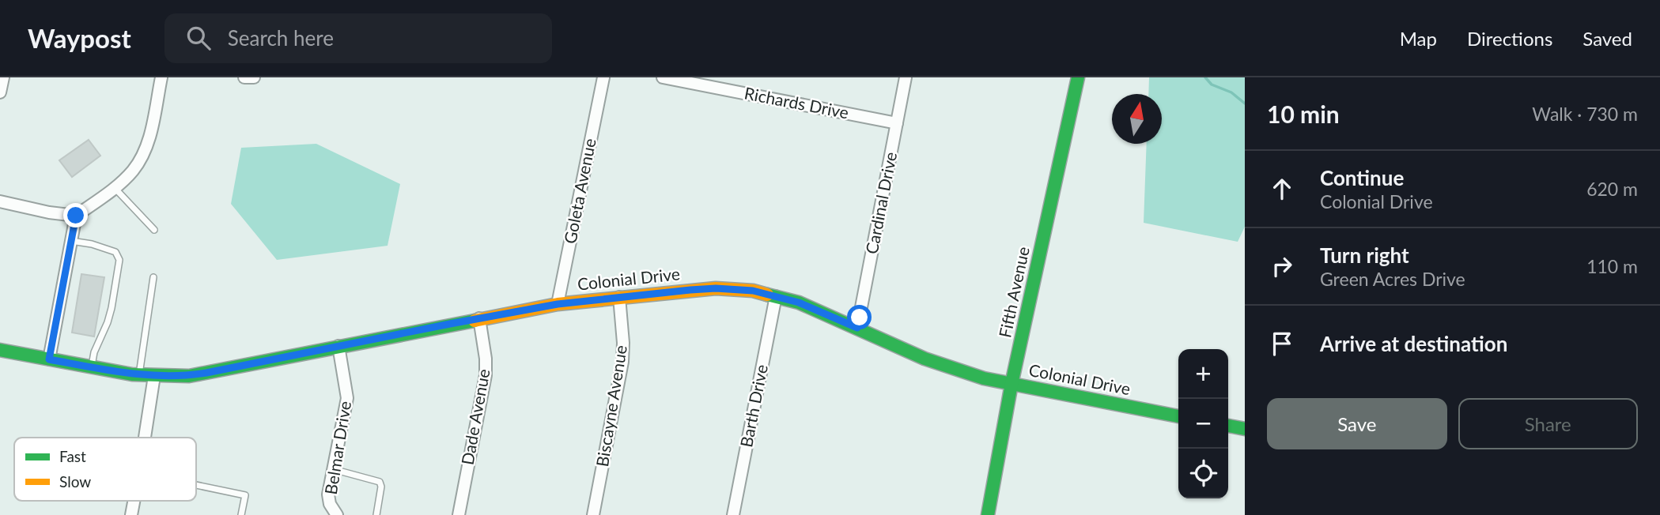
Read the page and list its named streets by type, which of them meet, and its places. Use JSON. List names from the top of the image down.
{
  "streets": {
    "street": [
      "Richards Drive",
      "Goleta Avenue",
      "Cardinal Drive",
      "Colonial Drive",
      "Fifth Avenue",
      "Biscayne Avenue",
      "Barth Drive",
      "Dade Avenue",
      "Belmar Drive"
    ]
  },
  "crossings": [
    ["Richards Drive", "Cardinal Drive"],
    ["Goleta Avenue", "Colonial Drive"],
    ["Cardinal Drive", "Colonial Drive"],
    ["Colonial Drive", "Fifth Avenue"],
    ["Colonial Drive", "Biscayne Avenue"],
    ["Colonial Drive", "Barth Drive"],
    ["Colonial Drive", "Dade Avenue"],
    ["Colonial Drive", "Belmar Drive"]
  ],
  "legend": ["Fast", "Slow"],
  "north": "top",
  "page": {
    "header": "Waypost",
    "search": "Search here",
    "nav": ["Map", "Directions", "Saved"],
    "heading": ["10 min", "Walk · 730 m"],
    "list": [
      ["Continue", "Colonial Drive", "620 m"],
      ["Turn right", "Green Acres Drive", "110 m"],
      "Arrive at destination"
    ],
    "map_buttons": ["+", "−"],
    "buttons": ["Save", "Share"]
  }
}
